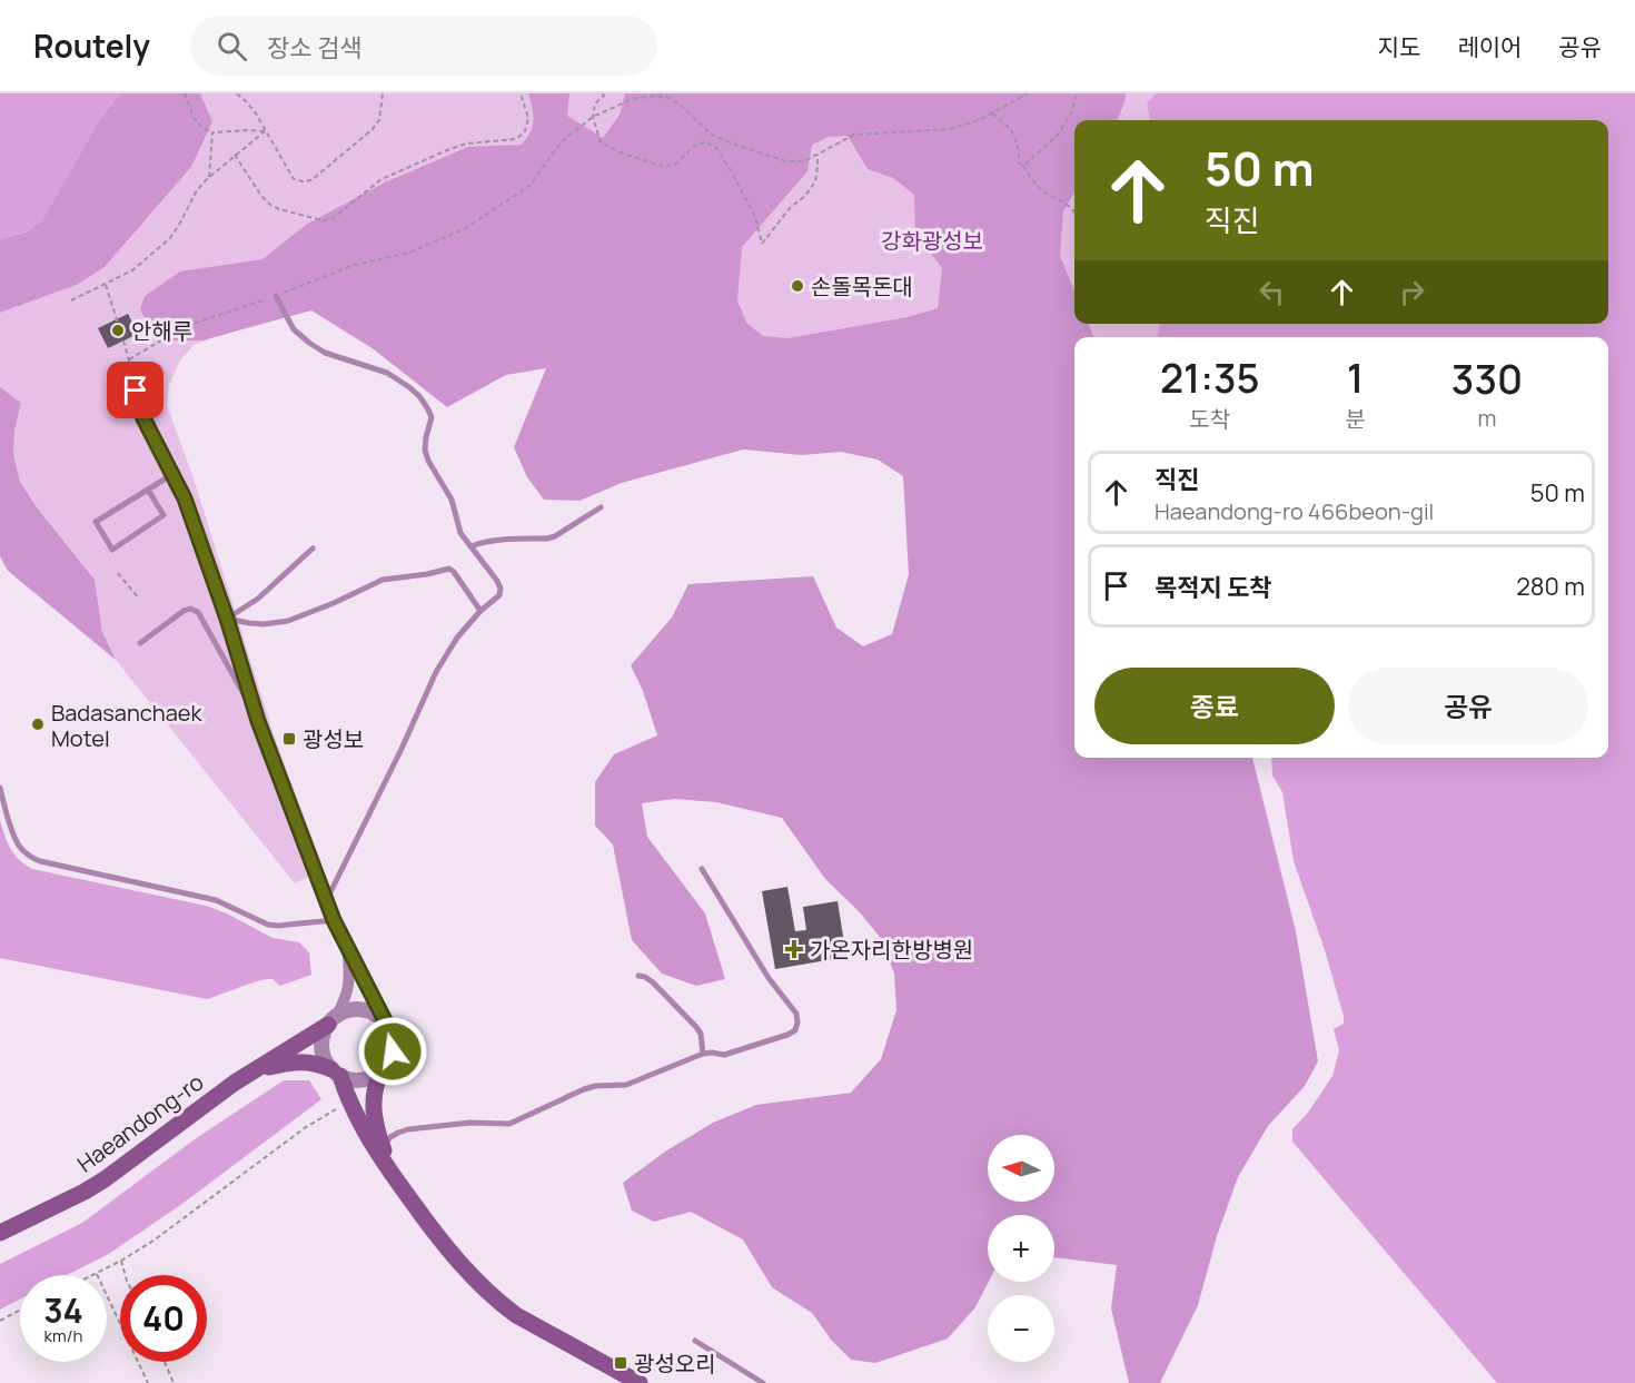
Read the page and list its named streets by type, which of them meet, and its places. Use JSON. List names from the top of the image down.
{
  "streets": {
    "main road": ["Haeandong-ro"]
  },
  "parks": ["강화광성보"],
  "places": {
    "other": ["손돌목돈대", "안해루", "Badasanchaek Motel"],
    "transit": ["광성보", "광성오리"],
    "health": ["가온자리한방병원"]
  },
  "north": "left",
  "page": {
    "header": "Routely",
    "search": "장소 검색",
    "nav": ["지도", "레이어", "공유"],
    "turn": ["50 m", "직진"],
    "eta": [
      "21:35",
      "도착",
      "1",
      "분",
      "330",
      "m"
    ],
    "list": [
      {
        "name": "직진",
        "note": "Haeandong-ro 466beon-gil",
        "value": "50 m"
      },
      {
        "name": "목적지 도착",
        "value": "280 m"
      }
    ],
    "buttons": ["종료", "공유"],
    "map_buttons": ["+", "−"],
    "speed": "34 km/h",
    "limit": "40"
  }
}
